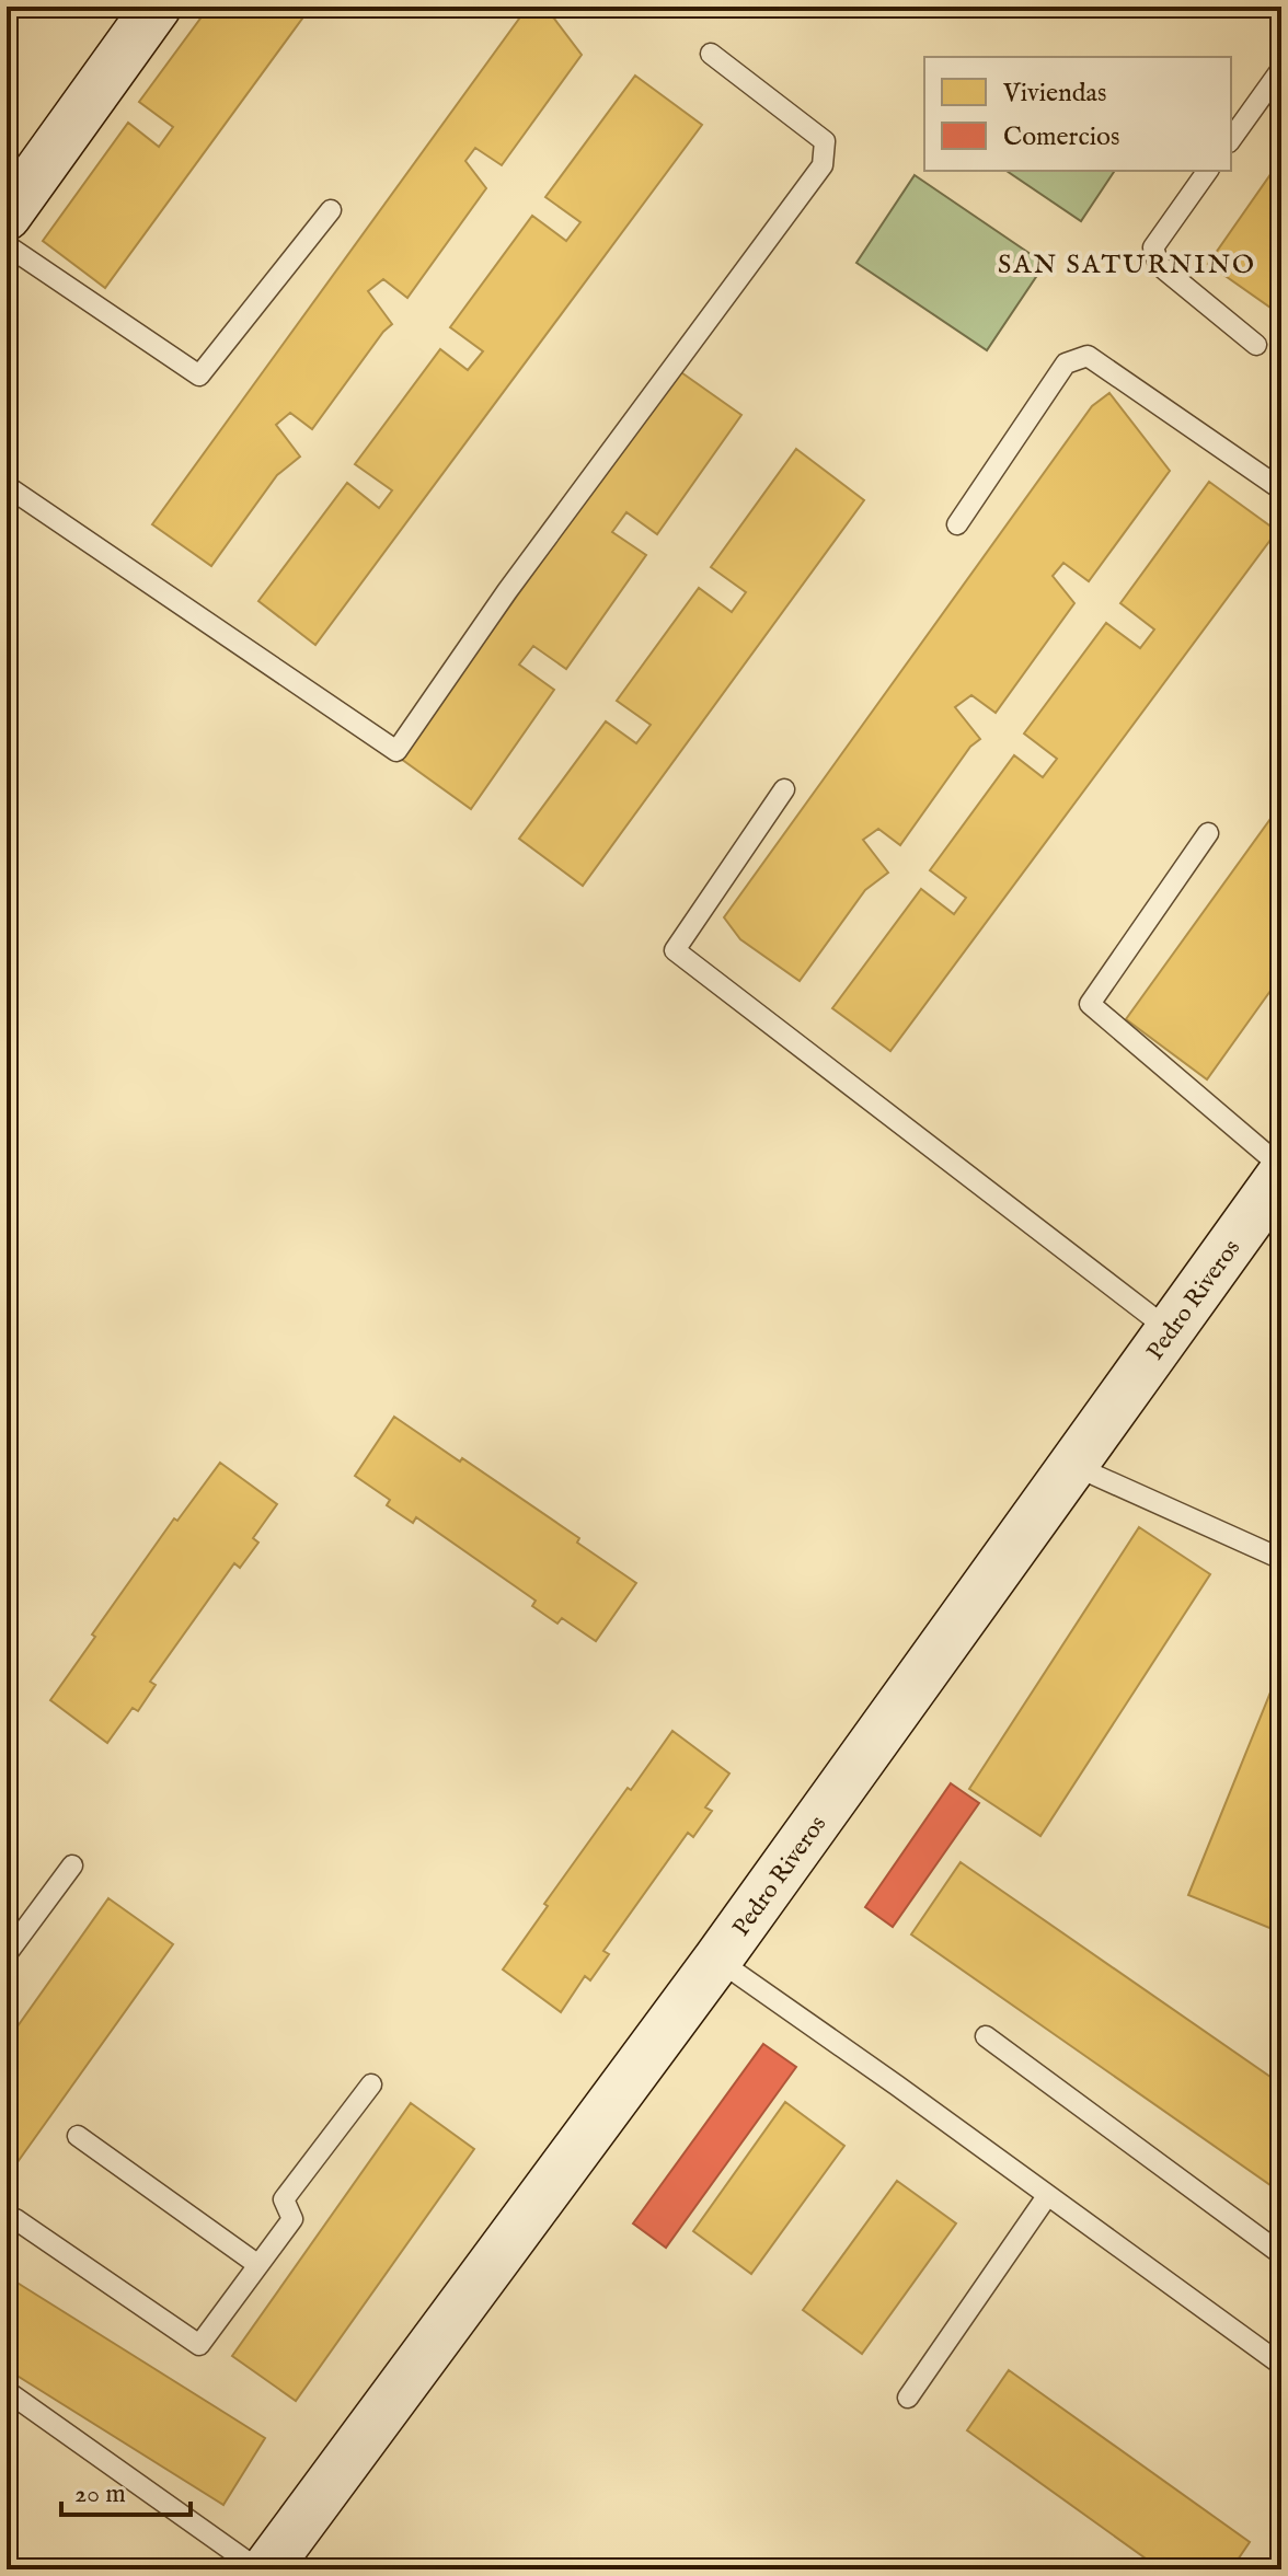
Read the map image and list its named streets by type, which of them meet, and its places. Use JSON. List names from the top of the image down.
{
  "streets": {
    "street": ["Pedro Riveros"]
  },
  "districts": ["SAN SATURNINO"],
  "legend": ["Viviendas", "Comercios"],
  "scale_bar": "20 m"
}
